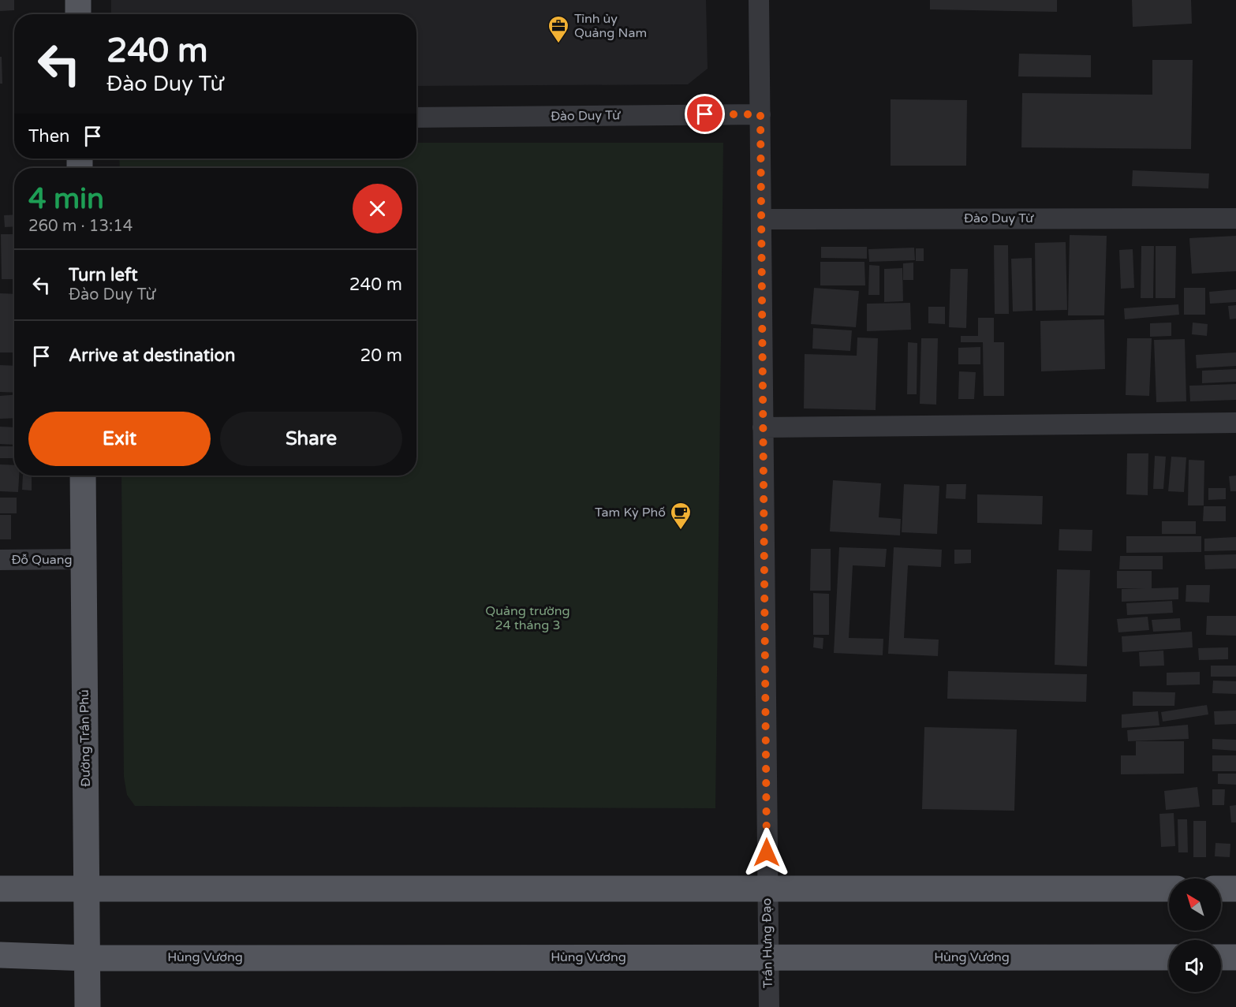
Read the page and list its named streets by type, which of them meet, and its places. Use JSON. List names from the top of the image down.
{
  "streets": {
    "main road": ["Đường Trần Phú", "Hùng Vương"],
    "street": ["Đào Duy Từ", "Đỗ Quang", "Trần Hưng Đạo"]
  },
  "crossings": [
    ["Đào Duy Từ", "Trần Hưng Đạo"],
    ["Đỗ Quang", "Đường Trần Phú"],
    ["Đường Trần Phú", "Hùng Vương"],
    ["Trần Hưng Đạo", "Hùng Vương"]
  ],
  "parks": ["Quảng trường 24 tháng 3"],
  "places": {
    "office": ["Tỉnh ủy Quảng Nam"],
    "cafe": ["Tam Kỳ Phố"]
  },
  "north": "top left",
  "page": {
    "turn": ["240 m", "Đào Duy Từ"],
    "then": "Then",
    "heading": ["4 min", "260 m · 13:14"],
    "list": [
      {
        "name": "Turn left",
        "note": "Đào Duy Từ",
        "value": "240 m"
      },
      {
        "name": "Arrive at destination",
        "value": "20 m"
      }
    ],
    "buttons": ["Exit", "Share"]
  }
}
